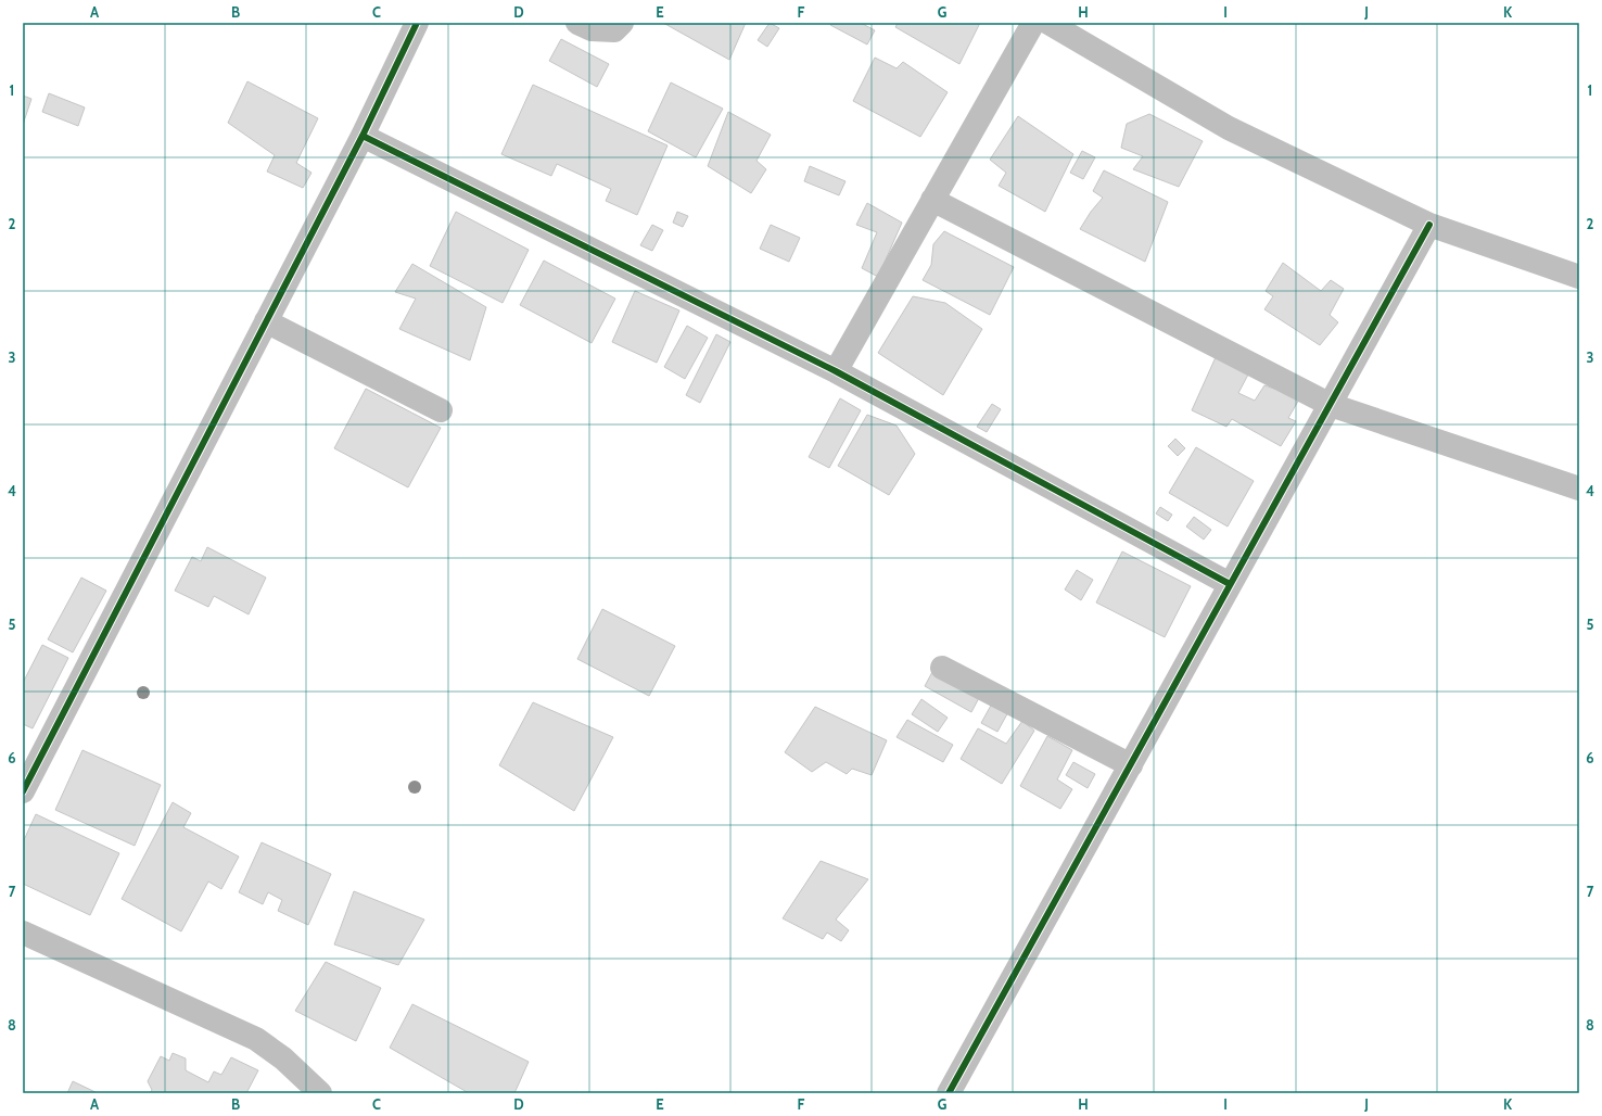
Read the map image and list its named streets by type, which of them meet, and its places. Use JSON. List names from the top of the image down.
{
  "grid": {
    "columns": [
      "A",
      "B",
      "C",
      "D",
      "E",
      "F",
      "G",
      "H",
      "I",
      "J",
      "K"
    ],
    "rows": [
      "1",
      "2",
      "3",
      "4",
      "5",
      "6",
      "7",
      "8"
    ]
  }
}
